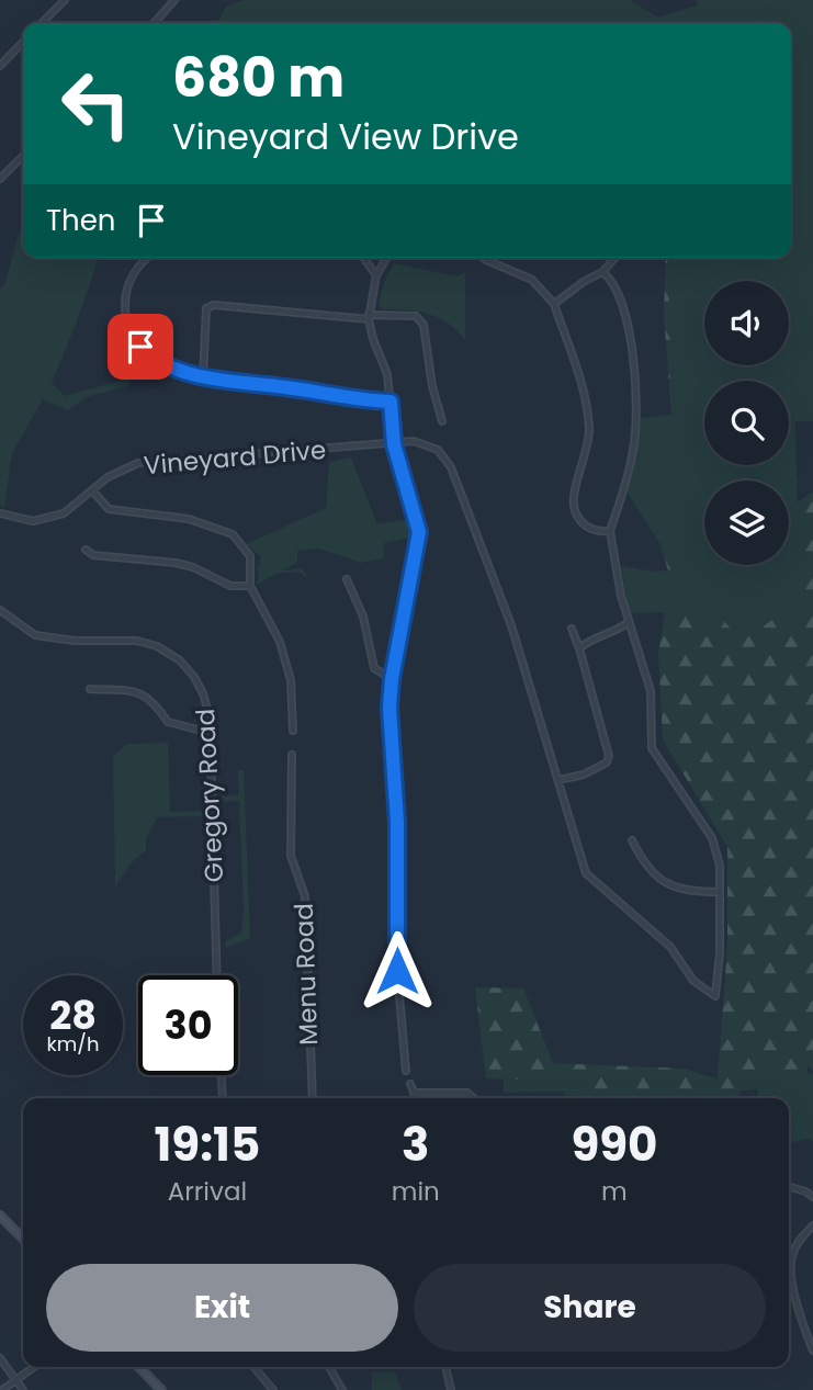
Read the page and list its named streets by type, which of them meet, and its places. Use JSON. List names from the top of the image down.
{
  "streets": {
    "street": ["Vineyard Drive", "Gregory Road", "Menu Road"]
  },
  "page": {
    "turn": ["680 m", "Vineyard View Drive"],
    "then": "Then",
    "speed": "28 km/h",
    "limit": "30",
    "eta": [
      "19:15",
      "Arrival",
      "3",
      "min",
      "990",
      "m"
    ],
    "buttons": ["Exit", "Share"]
  }
}
